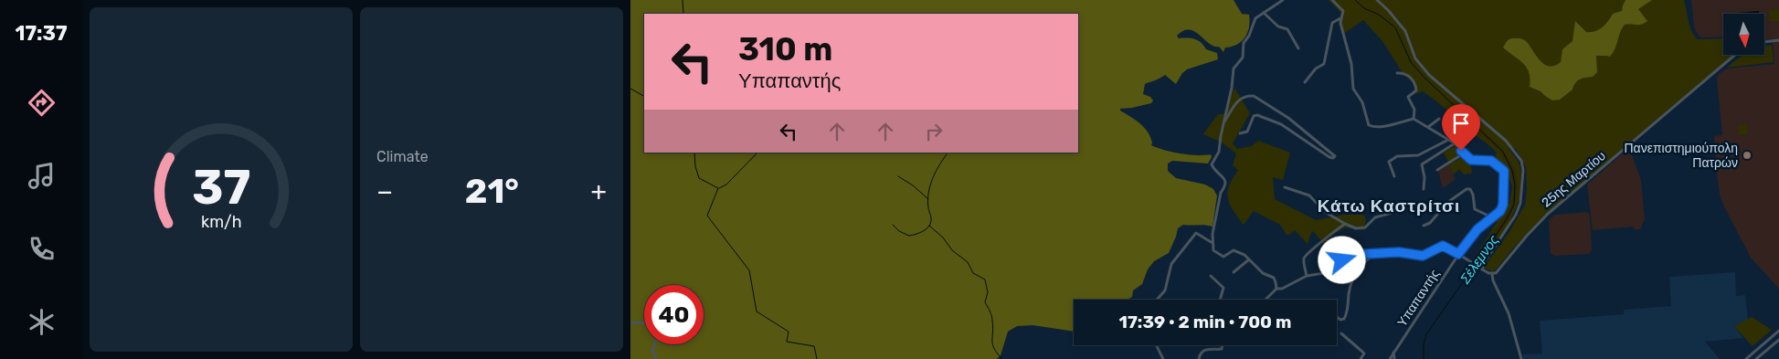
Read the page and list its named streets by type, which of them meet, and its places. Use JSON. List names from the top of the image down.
{
  "streets": {
    "street": ["25ης Μαρτίου", "Υπαπαντής"]
  },
  "districts": ["Κάτω Καστρίτσι"],
  "water": ["Σέλεμνος"],
  "places": ["Πανεπιστημιούπολη Πατρών"],
  "north": "bottom",
  "page": {
    "tabs": "17:37",
    "tile": "Climate",
    "turn": ["310 m", "Υπαπαντής"],
    "heat": ["−", "21°", "+"],
    "limit": "40",
    "trip": "17:39 · 2 min · 700 m",
    "gauge": ["37", "km/h"]
  }
}
